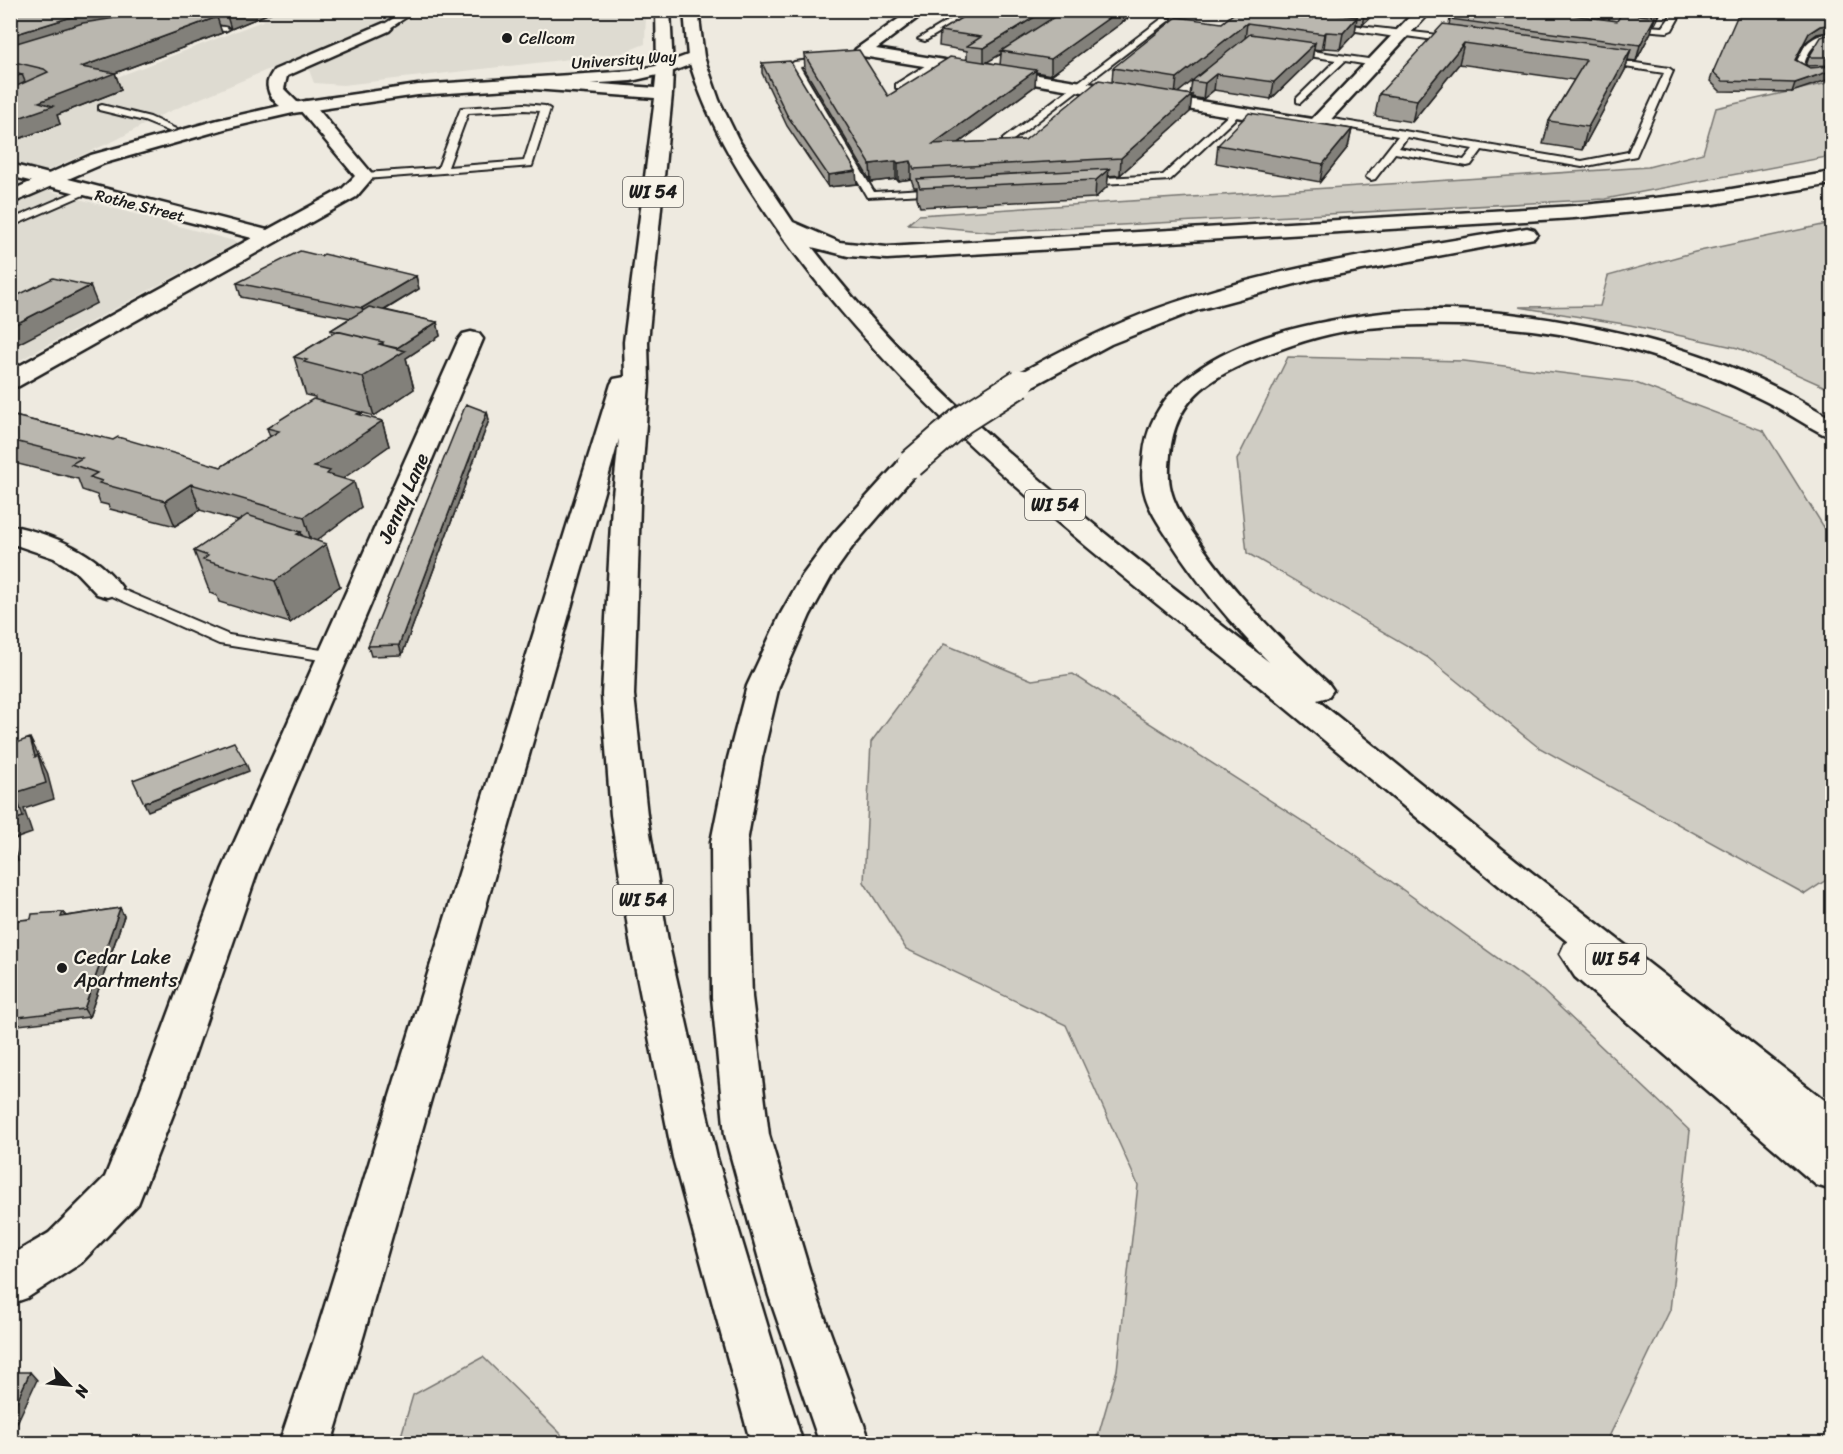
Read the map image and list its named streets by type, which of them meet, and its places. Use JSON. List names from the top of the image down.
{
  "streets": {
    "main road": [
      "University Way",
      "WI 54",
      "Rothe Street",
      "Jenny Lane"
    ]
  },
  "crossings": [
    ["University Way", "WI 54"]
  ],
  "places": ["Cellcom", "Cedar Lake Apartments"],
  "north": "bottom right"
}
